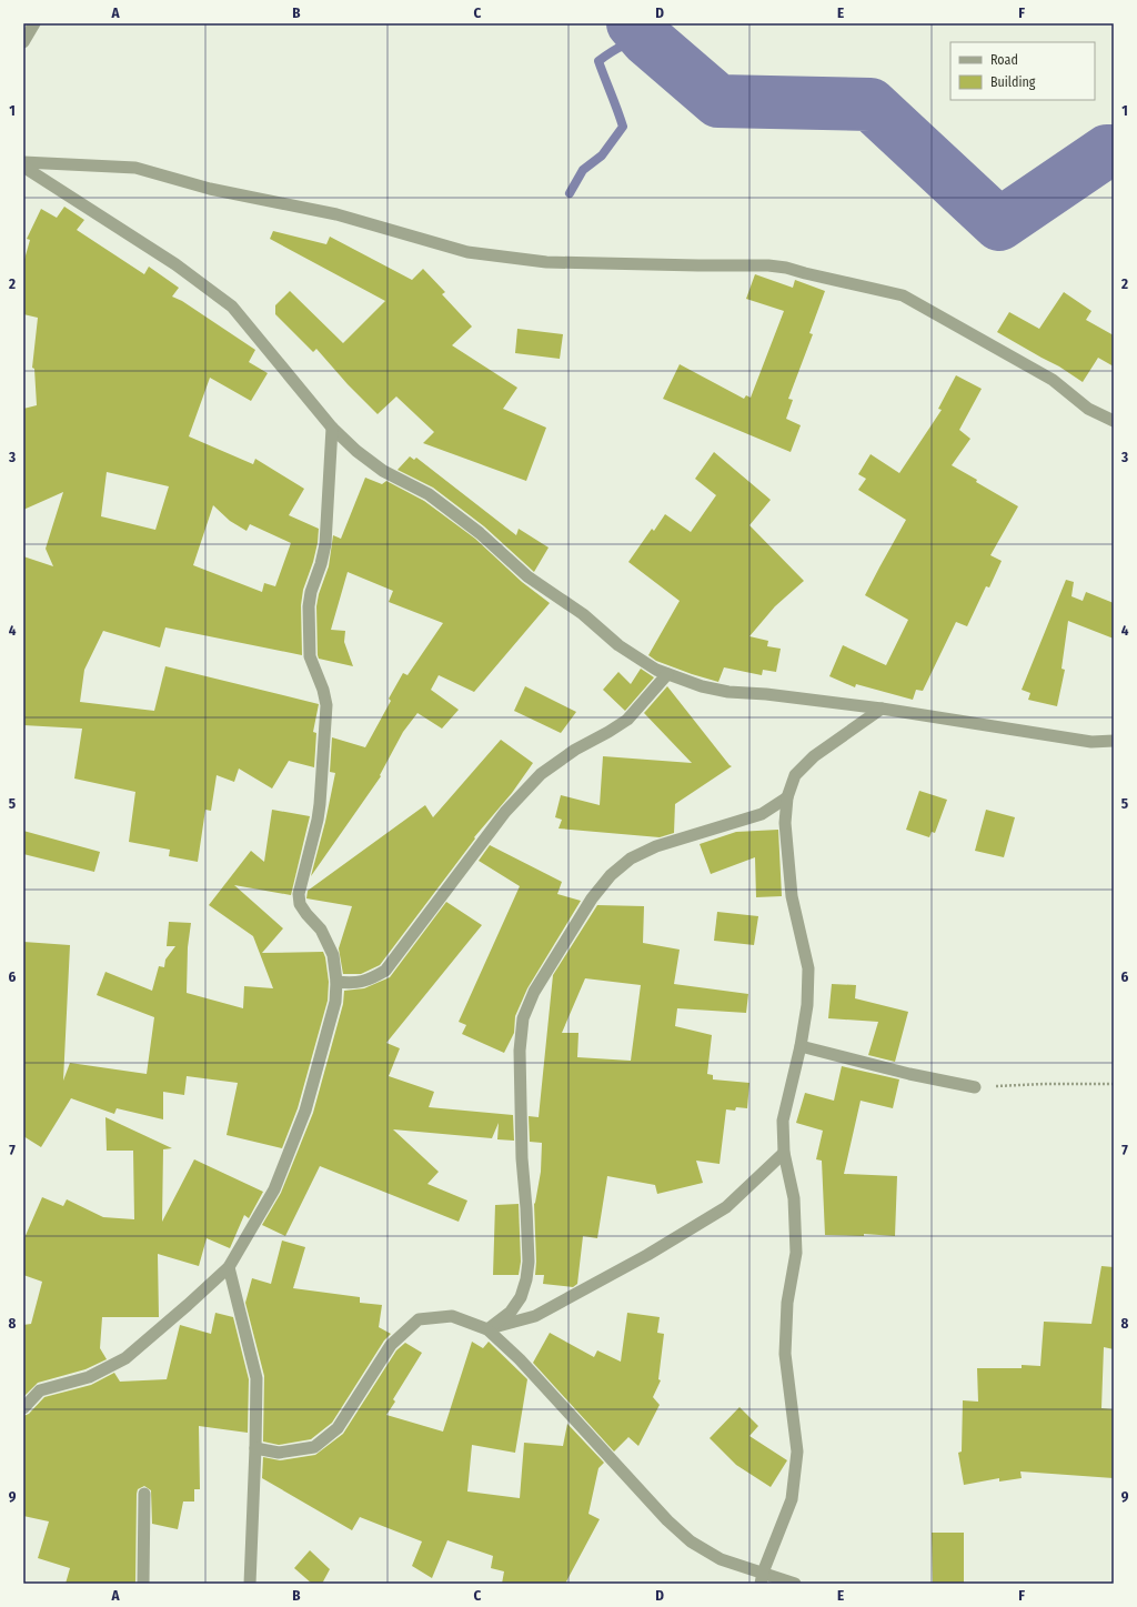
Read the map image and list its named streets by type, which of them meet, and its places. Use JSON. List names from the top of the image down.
{
  "legend": ["Road", "Building"],
  "grid": {
    "columns": [
      "A",
      "B",
      "C",
      "D",
      "E",
      "F"
    ],
    "rows": [
      "1",
      "2",
      "3",
      "4",
      "5",
      "6",
      "7",
      "8",
      "9"
    ]
  }
}
